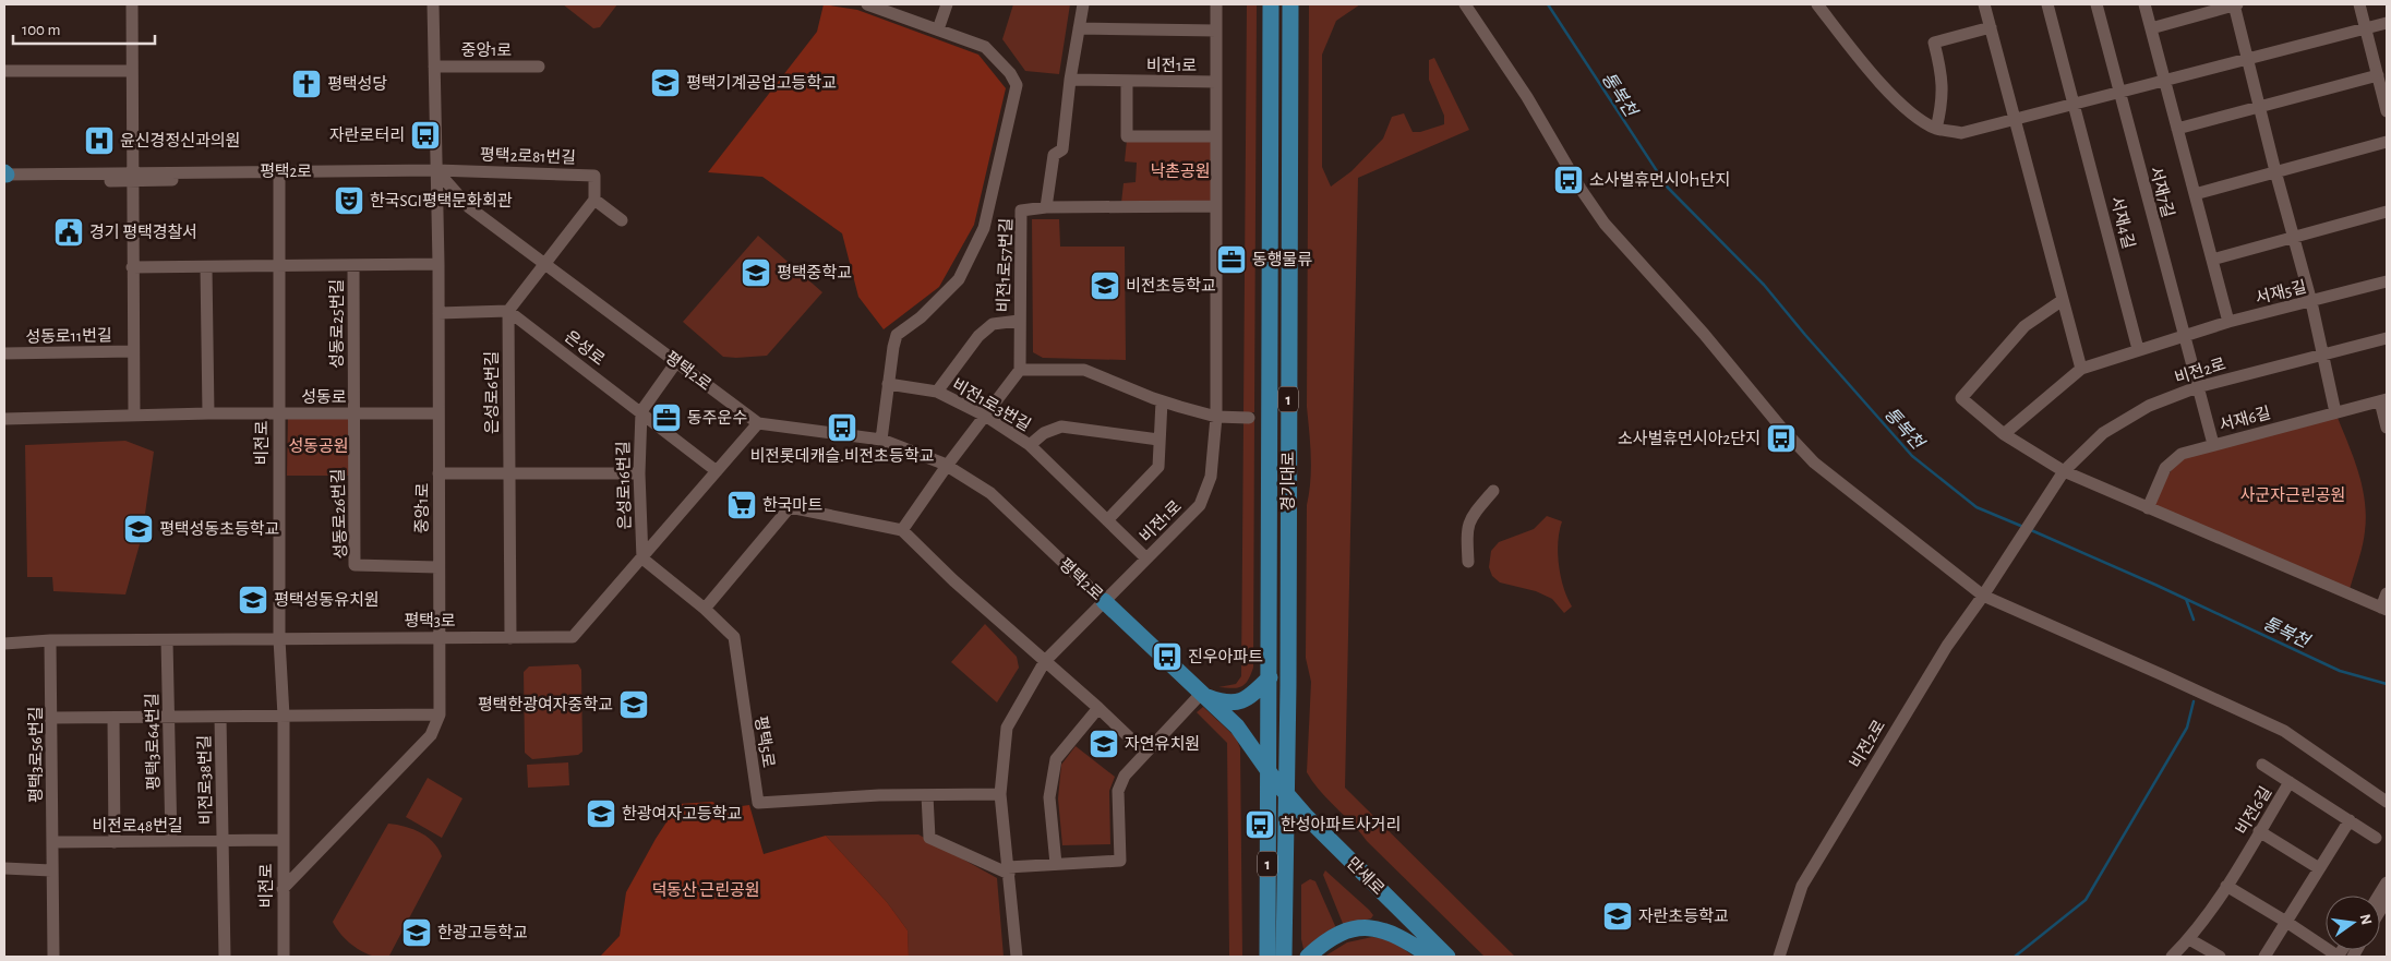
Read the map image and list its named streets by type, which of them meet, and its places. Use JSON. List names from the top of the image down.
{
  "streets": {
    "main road": [
      "평택2로",
      "1",
      "경기대로",
      "만세로"
    ],
    "street": [
      "중앙1로",
      "비전1로",
      "평택2로81번길",
      "서재7길",
      "서재4길",
      "비전1로57번길",
      "서재5길",
      "성동로25번길",
      "성동로11번길",
      "은성로",
      "비전2로",
      "은성로6번길",
      "성동로",
      "비전1로3번길",
      "서재6길",
      "비전로",
      "은성로16번길",
      "성동로26번길",
      "평택3로",
      "평택3로64번길",
      "평택5로",
      "평택3로56번길",
      "비전로38번길",
      "비전6길",
      "비전로48번길"
    ]
  },
  "crossings": [
    ["중앙1로", "평택2로81번길"],
    ["중앙1로", "평택2로"],
    ["중앙1로", "성동로25번길"],
    ["중앙1로", "성동로"],
    ["중앙1로", "비전로"],
    ["중앙1로", "성동로26번길"],
    ["중앙1로", "평택3로"],
    ["비전1로", "평택2로"],
    ["비전1로", "비전1로3번길"],
    ["평택2로81번길", "평택2로"],
    ["평택2로", "성동로11번길"],
    ["평택2로", "비전로"],
    ["평택2로", "경기대로"],
    ["평택2로", "평택3로"],
    ["평택2로", "만세로"],
    ["서재7길", "서재5길"],
    ["서재7길", "비전2로"],
    ["서재7길", "서재6길"],
    ["서재4길", "서재5길"],
    ["비전1로57번길", "비전1로3번길"],
    ["성동로25번길", "성동로"],
    ["성동로25번길", "비전로"],
    ["성동로25번길", "성동로26번길"],
    ["성동로11번길", "성동로"],
    ["은성로", "은성로6번길"],
    ["은성로", "은성로16번길"],
    ["은성로", "평택3로"],
    ["은성로6번길", "평택3로"],
    ["성동로", "비전로"],
    ["성동로", "성동로26번길"],
    ["비전로", "평택3로"],
    ["비전로", "비전로38번길"],
    ["비전로", "비전로48번길"],
    ["경기대로", "만세로"],
    ["은성로16번길", "평택3로"],
    ["은성로16번길", "평택5로"],
    ["평택3로", "평택3로64번길"],
    ["평택3로", "평택5로"],
    ["평택3로", "평택3로56번길"],
    ["평택3로64번길", "비전로38번길"],
    ["평택3로64번길", "비전로48번길"],
    ["평택3로56번길", "비전로38번길"],
    ["평택3로56번길", "비전로48번길"],
    ["비전로38번길", "비전로48번길"]
  ],
  "water": ["통복천"],
  "parks": [
    "낙촌공원",
    "성동공원",
    "사군자근린공원",
    "덕동산 근린공원"
  ],
  "places": {
    "school or university": [
      "평택기계공업고등학교",
      "평택중학교",
      "비전초등학교",
      "평택성동초등학교",
      "평택성동유치원",
      "평택한광여자중학교",
      "자연유치원",
      "한광여자고등학교",
      "자란초등학교",
      "한광고등학교"
    ],
    "church": ["평택성당"],
    "bus stop": [
      "자란로터리",
      "소사벌휴먼시아1단지",
      "비전롯데캐슬.비전초등학교",
      "소사벌휴먼시아2단지",
      "진우아파트",
      "한성아파트사거리"
    ],
    "hospital": ["윤신경정신과의원"],
    "theatre": ["한국SGI평택문화회관"],
    "public building": ["경기 평택경찰서"],
    "office": ["동행물류", "동주운수"],
    "supermarket": ["한국마트"]
  },
  "scale_bar": "100 m",
  "north": "right"
}
